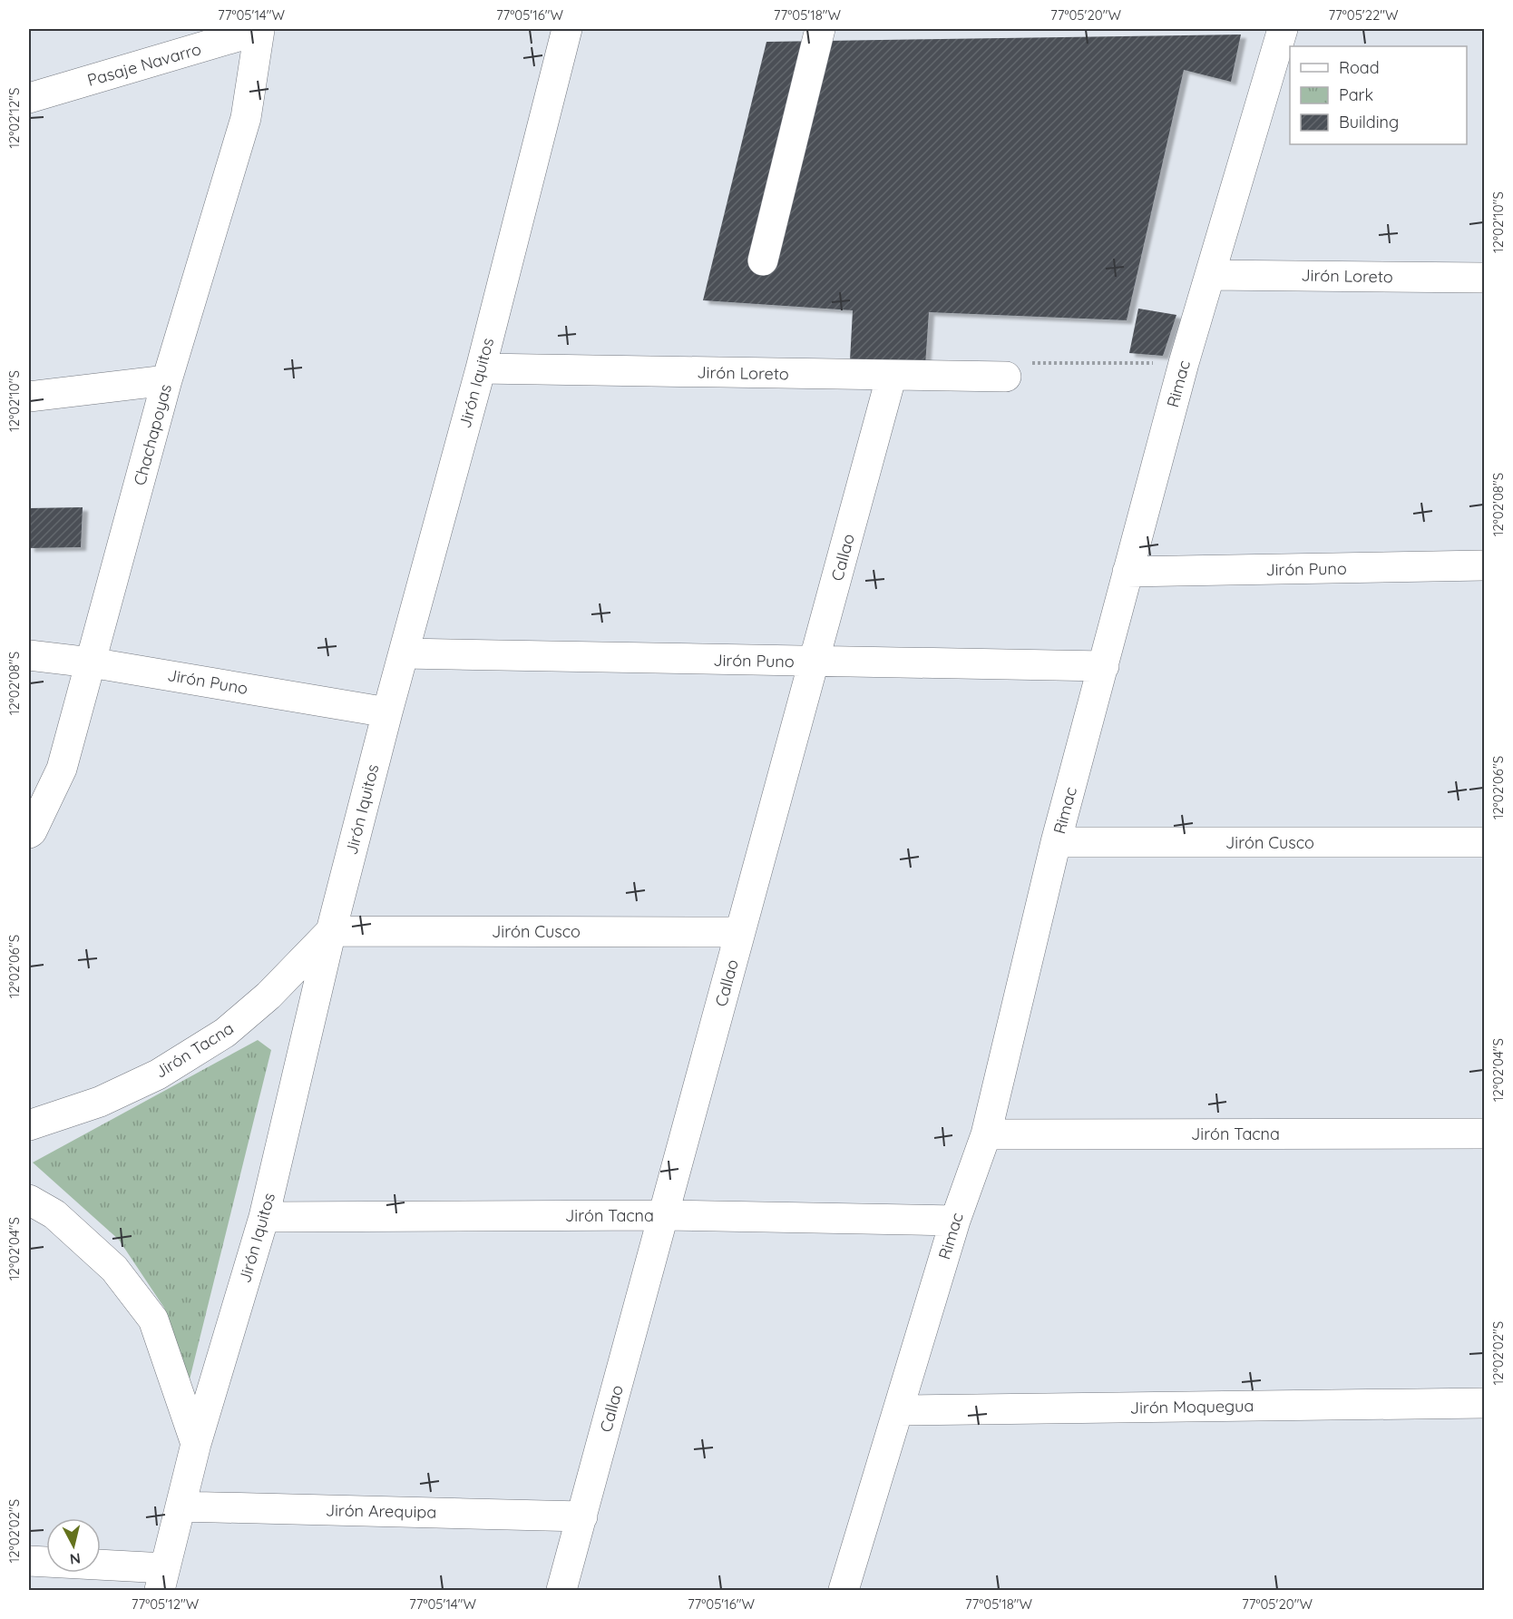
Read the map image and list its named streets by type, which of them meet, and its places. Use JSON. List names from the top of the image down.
{
  "streets": {
    "street": [
      "Pasaje Navarro",
      "Jirón Loreto",
      "Jirón Iquitos",
      "Rimac",
      "Chachapoyas",
      "Callao",
      "Jirón Puno",
      "Jirón Cusco",
      "Jirón Tacna",
      "Jirón Moquegua",
      "Jirón Arequipa"
    ]
  },
  "crossings": [
    ["Pasaje Navarro", "Chachapoyas"],
    ["Jirón Loreto", "Jirón Iquitos"],
    ["Jirón Loreto", "Rimac"],
    ["Jirón Loreto", "Callao"],
    ["Jirón Iquitos", "Jirón Puno"],
    ["Jirón Iquitos", "Jirón Cusco"],
    ["Jirón Iquitos", "Jirón Tacna"],
    ["Jirón Iquitos", "Jirón Arequipa"],
    ["Rimac", "Jirón Puno"],
    ["Rimac", "Jirón Cusco"],
    ["Rimac", "Jirón Tacna"],
    ["Rimac", "Jirón Moquegua"],
    ["Chachapoyas", "Jirón Puno"],
    ["Callao", "Jirón Puno"],
    ["Callao", "Jirón Cusco"],
    ["Callao", "Jirón Tacna"],
    ["Callao", "Jirón Arequipa"],
    ["Jirón Cusco", "Jirón Tacna"]
  ],
  "legend": ["Road", "Park", "Building"],
  "north": "bottom",
  "coordinates": [
    "77°05'14\"W",
    "77°05'16\"W",
    "77°05'18\"W",
    "77°05'20\"W",
    "77°05'22\"W",
    "12°02'12\"S",
    "12°02'10\"S",
    "12°02'08\"S",
    "12°02'06\"S",
    "12°02'04\"S",
    "12°02'02\"S",
    "77°05'12\"W"
  ]
}
